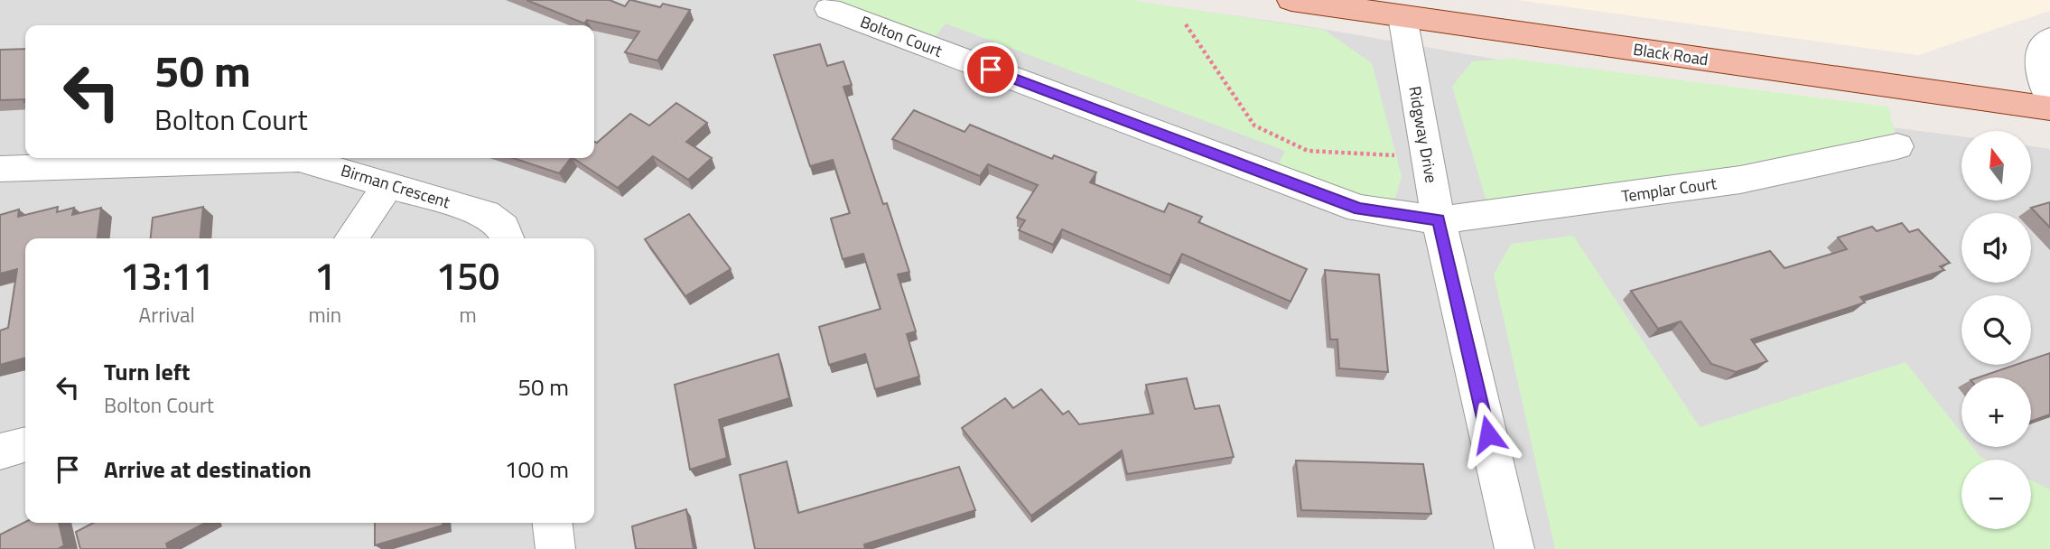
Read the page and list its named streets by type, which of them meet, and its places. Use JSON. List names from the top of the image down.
{
  "streets": {
    "main road": ["Black Road"],
    "street": [
      "Bolton Court",
      "Ridgway Drive",
      "Birman Crescent",
      "Templar Court"
    ]
  },
  "crossings": [
    ["Bolton Court", "Ridgway Drive"],
    ["Bolton Court", "Templar Court"],
    ["Black Road", "Ridgway Drive"],
    ["Ridgway Drive", "Templar Court"]
  ],
  "north": "top",
  "page": {
    "turn": ["50 m", "Bolton Court"],
    "map_buttons": ["+", "−"],
    "eta": [
      "13:11",
      "Arrival",
      "1",
      "min",
      "150",
      "m"
    ],
    "list": [
      {
        "name": "Turn left",
        "note": "Bolton Court",
        "value": "50 m"
      },
      {
        "name": "Arrive at destination",
        "value": "100 m"
      }
    ]
  }
}
